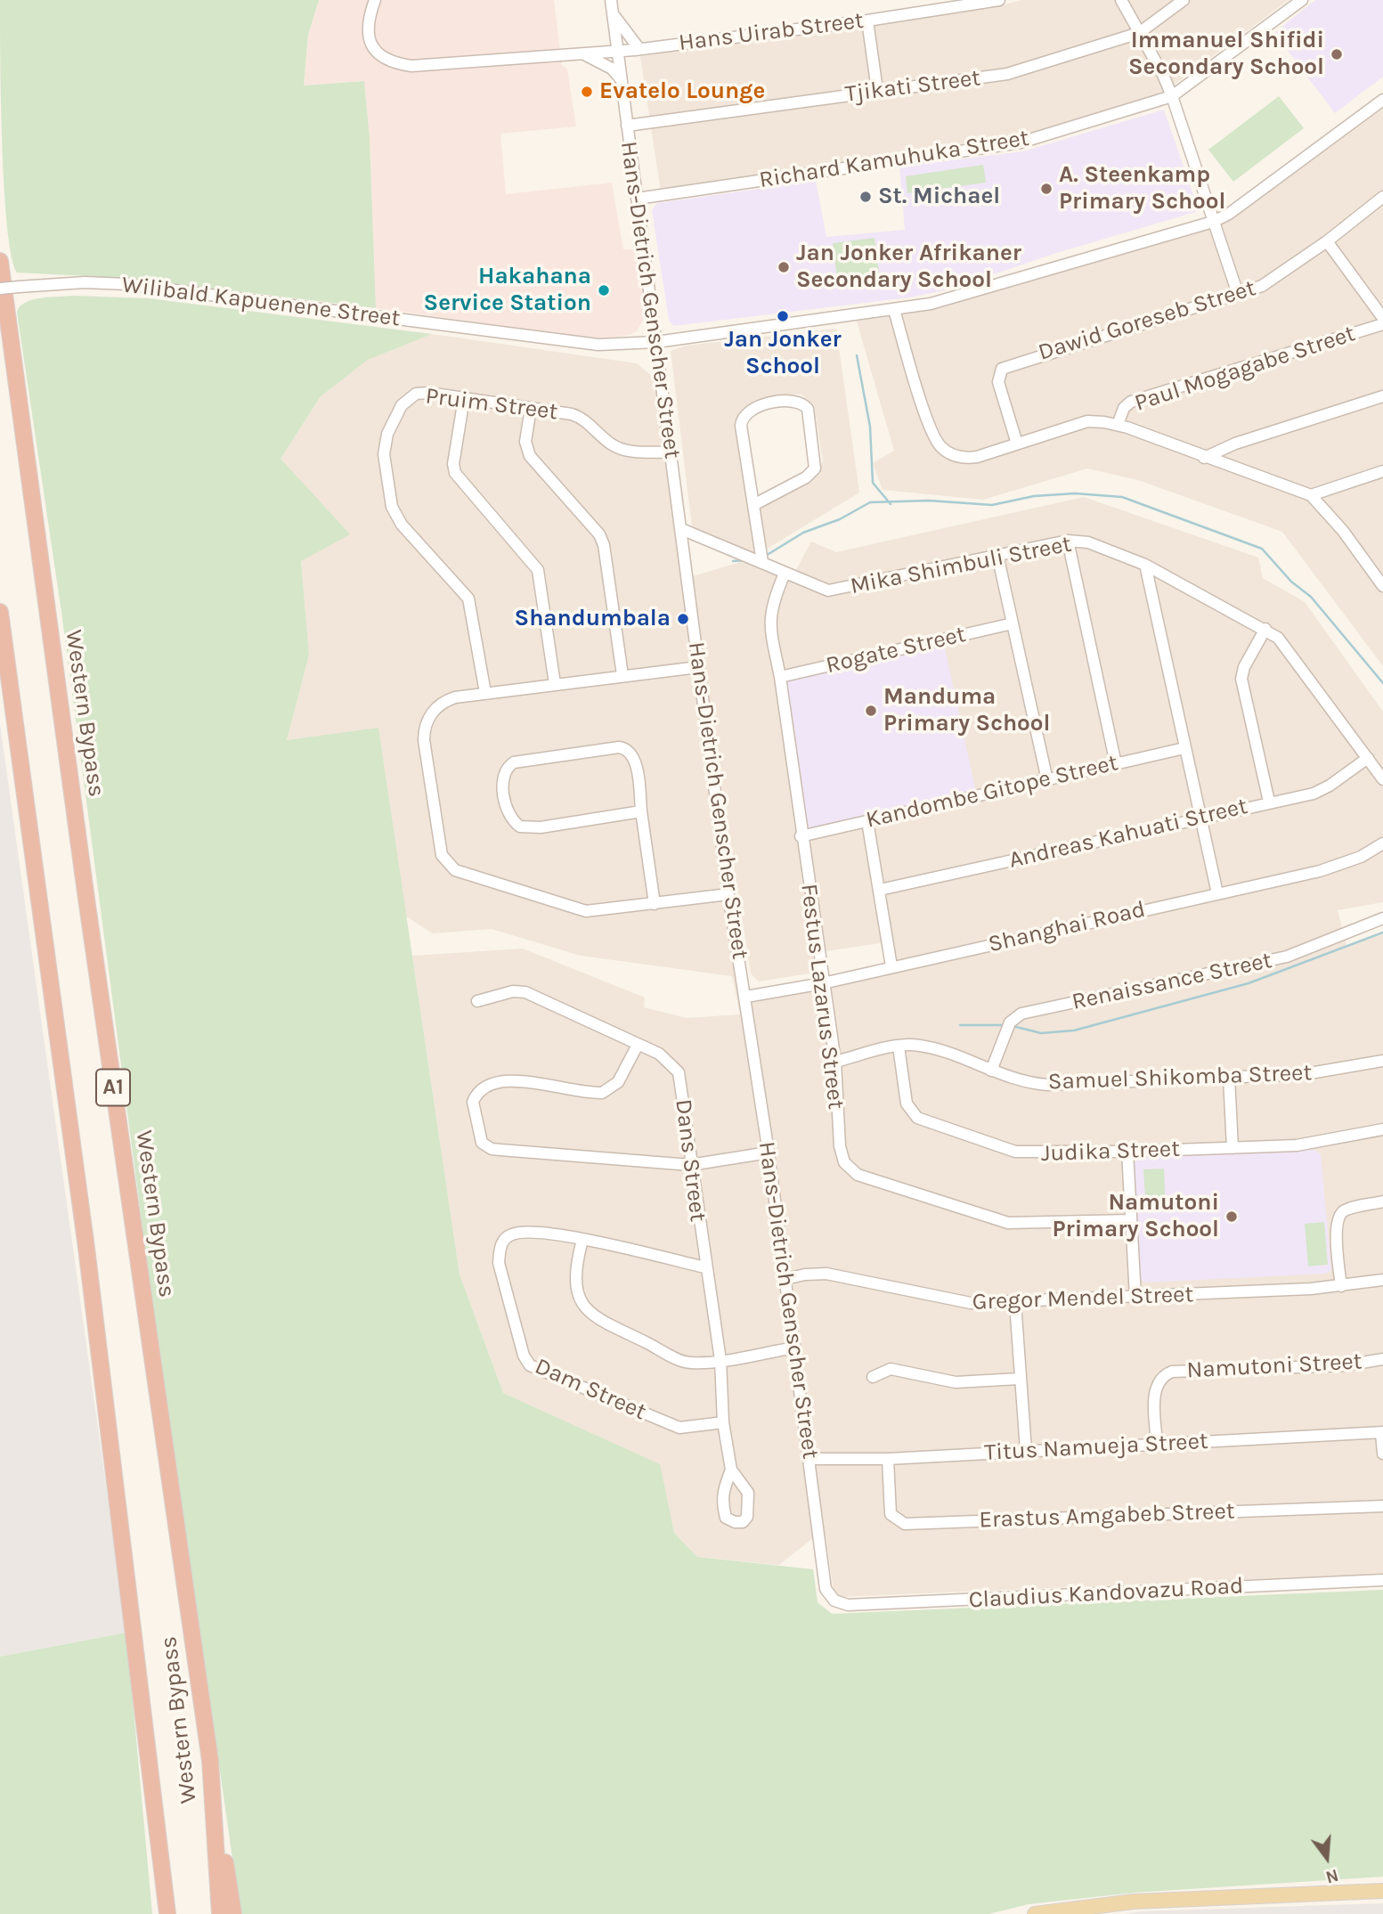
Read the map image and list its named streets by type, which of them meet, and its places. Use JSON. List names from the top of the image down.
{
  "streets": {
    "highway": ["Western Bypass", "A1"],
    "street": [
      "Hans Uirab Street",
      "Tjikati Street",
      "Richard Kamuhuka Street",
      "Hans-Dietrich Genscher Street",
      "Wilibald Kapuenene Street",
      "Dawid Goreseb Street",
      "Paul Mogagabe Street",
      "Pruim Street",
      "Mika Shimbuli Street",
      "Rogate Street",
      "Kandombe Gitope Street",
      "Andreas Kahuati Street",
      "Shanghai Road",
      "Renaissance Street",
      "Festus Lazarus Street",
      "Samuel Shikomba Street",
      "Judika Street",
      "Dans Street",
      "Gregor Mendel Street",
      "Namutoni Street",
      "Dam Street",
      "Titus Namueja Street",
      "Erastus Amgabeb Street",
      "Claudius Kandovazu Road"
    ]
  },
  "crossings": [
    ["Hans Uirab Street", "Hans-Dietrich Genscher Street"],
    ["Tjikati Street", "Hans-Dietrich Genscher Street"],
    ["Richard Kamuhuka Street", "Hans-Dietrich Genscher Street"],
    ["Hans-Dietrich Genscher Street", "Wilibald Kapuenene Street"],
    ["Hans-Dietrich Genscher Street", "Pruim Street"],
    ["Hans-Dietrich Genscher Street", "Mika Shimbuli Street"],
    ["Hans-Dietrich Genscher Street", "Shanghai Road"],
    ["Hans-Dietrich Genscher Street", "Gregor Mendel Street"],
    ["Hans-Dietrich Genscher Street", "Titus Namueja Street"],
    ["Hans-Dietrich Genscher Street", "Claudius Kandovazu Road"],
    ["Mika Shimbuli Street", "Andreas Kahuati Street"],
    ["Mika Shimbuli Street", "Festus Lazarus Street"],
    ["Rogate Street", "Festus Lazarus Street"],
    ["Kandombe Gitope Street", "Festus Lazarus Street"],
    ["Shanghai Road", "Festus Lazarus Street"],
    ["Renaissance Street", "Samuel Shikomba Street"],
    ["Festus Lazarus Street", "Samuel Shikomba Street"],
    ["Samuel Shikomba Street", "Judika Street"],
    ["Dans Street", "Dam Street"],
    ["Namutoni Street", "Titus Namueja Street"],
    ["Titus Namueja Street", "Erastus Amgabeb Street"]
  ],
  "places": [
    "Immanuel Shifidi Secondary School",
    "Evatelo Lounge",
    "A. Steenkamp Primary School",
    "St. Michael",
    "Jan Jonker Afrikaner Secondary School",
    "Hakahana Service Station",
    "Jan Jonker School",
    "Shandumbala",
    "Manduma Primary School",
    "Namutoni Primary School"
  ],
  "north": "bottom"
}
